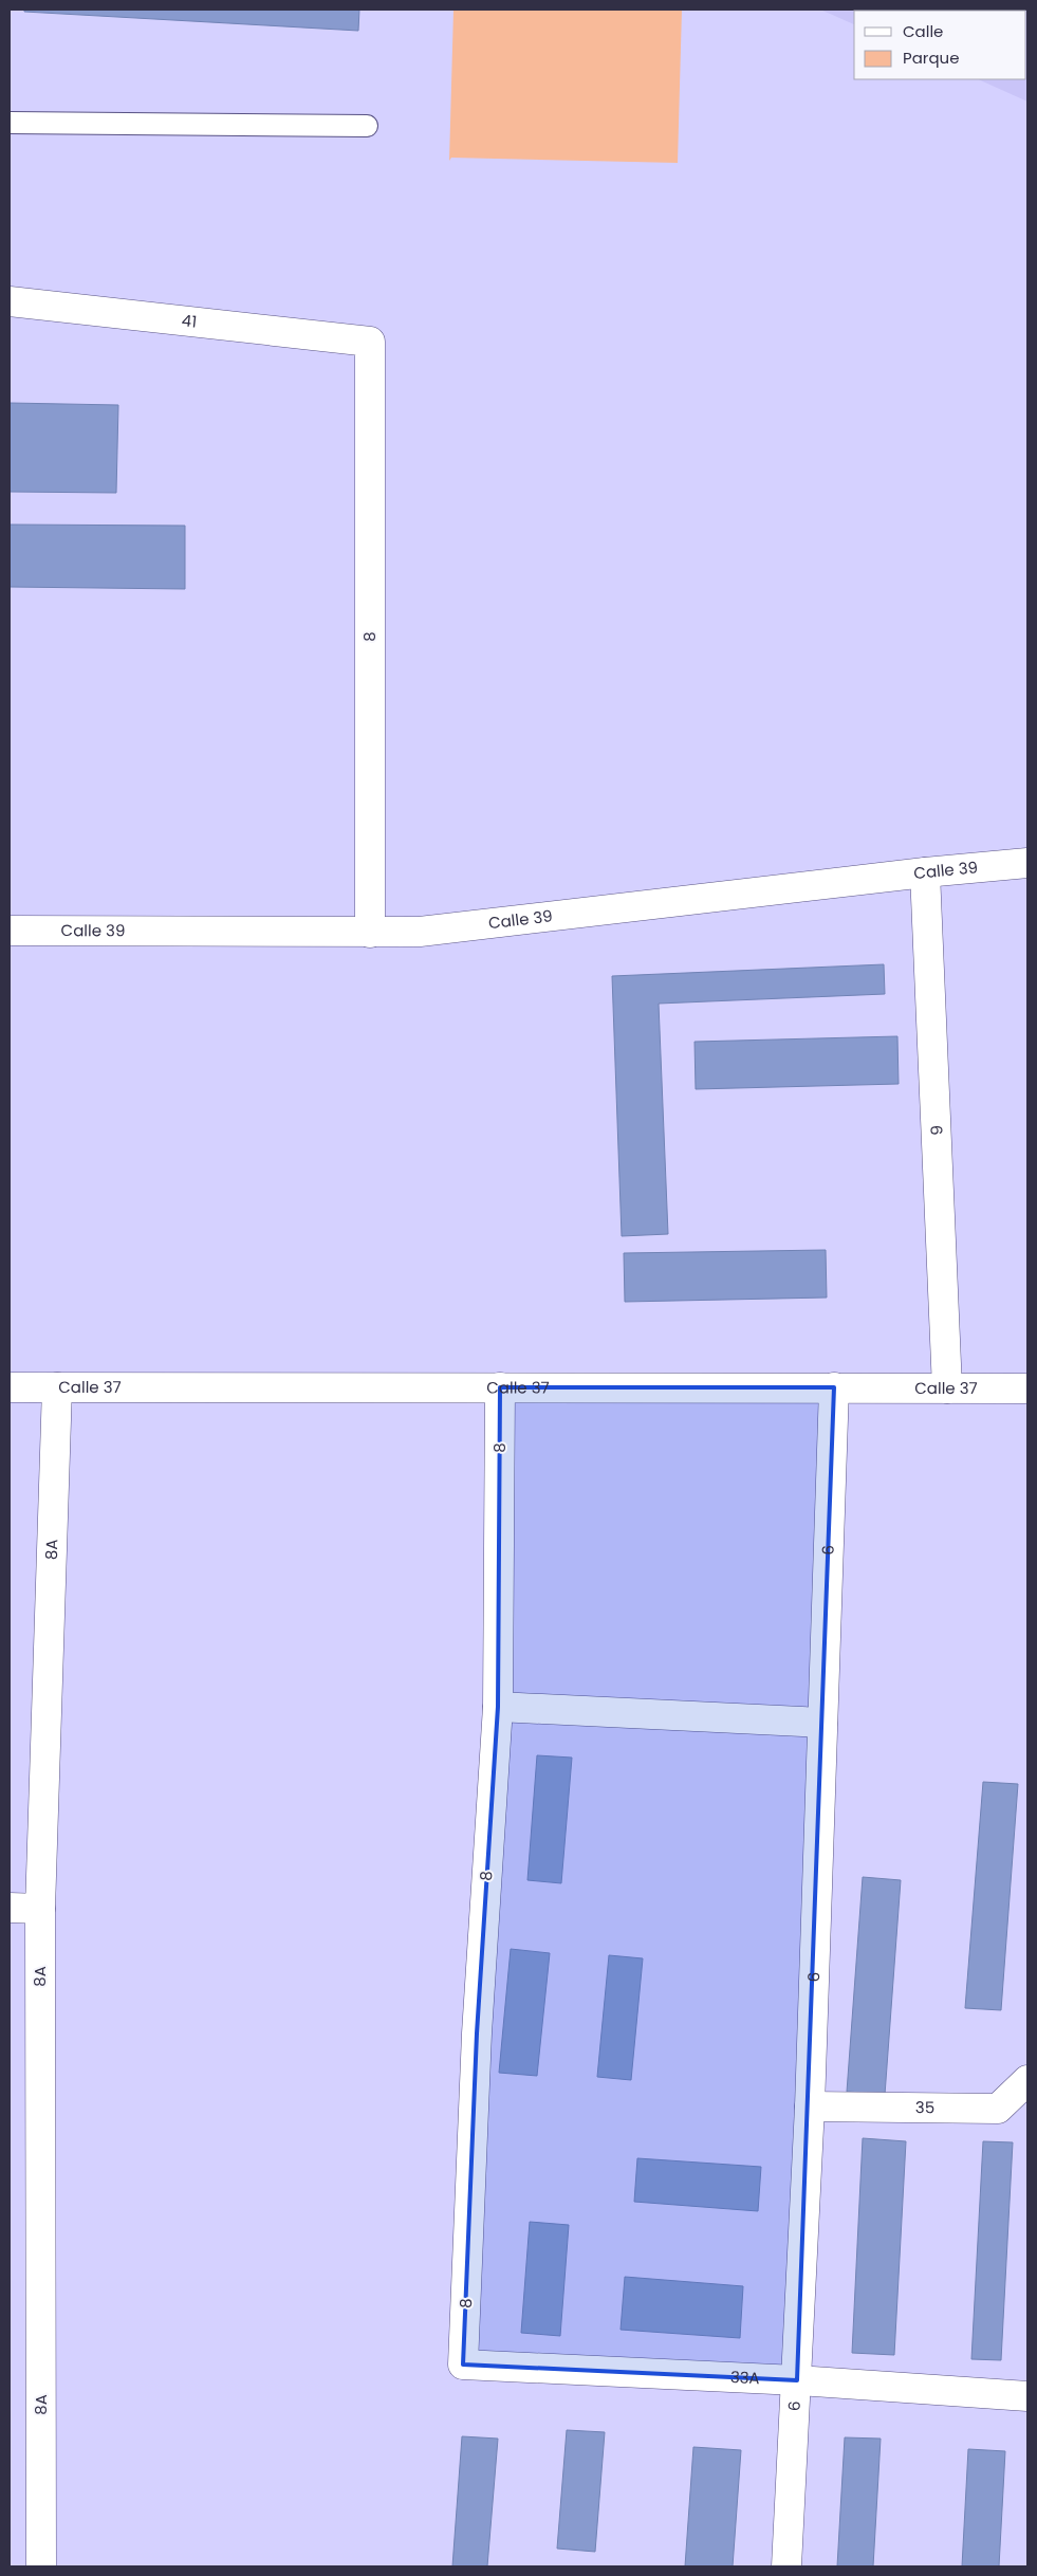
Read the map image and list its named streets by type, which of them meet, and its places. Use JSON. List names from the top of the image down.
{
  "streets": {
    "street": [
      "41",
      "8",
      "Calle 39",
      "6",
      "Calle 37",
      "8A",
      "35",
      "33A"
    ]
  },
  "crossings": [
    ["41", "8"],
    ["8", "Calle 39"],
    ["8", "Calle 37"],
    ["8", "33A"],
    ["Calle 39", "6"],
    ["6", "Calle 37"],
    ["6", "35"],
    ["6", "33A"],
    ["Calle 37", "8A"]
  ],
  "legend": ["Calle", "Parque"]
}
